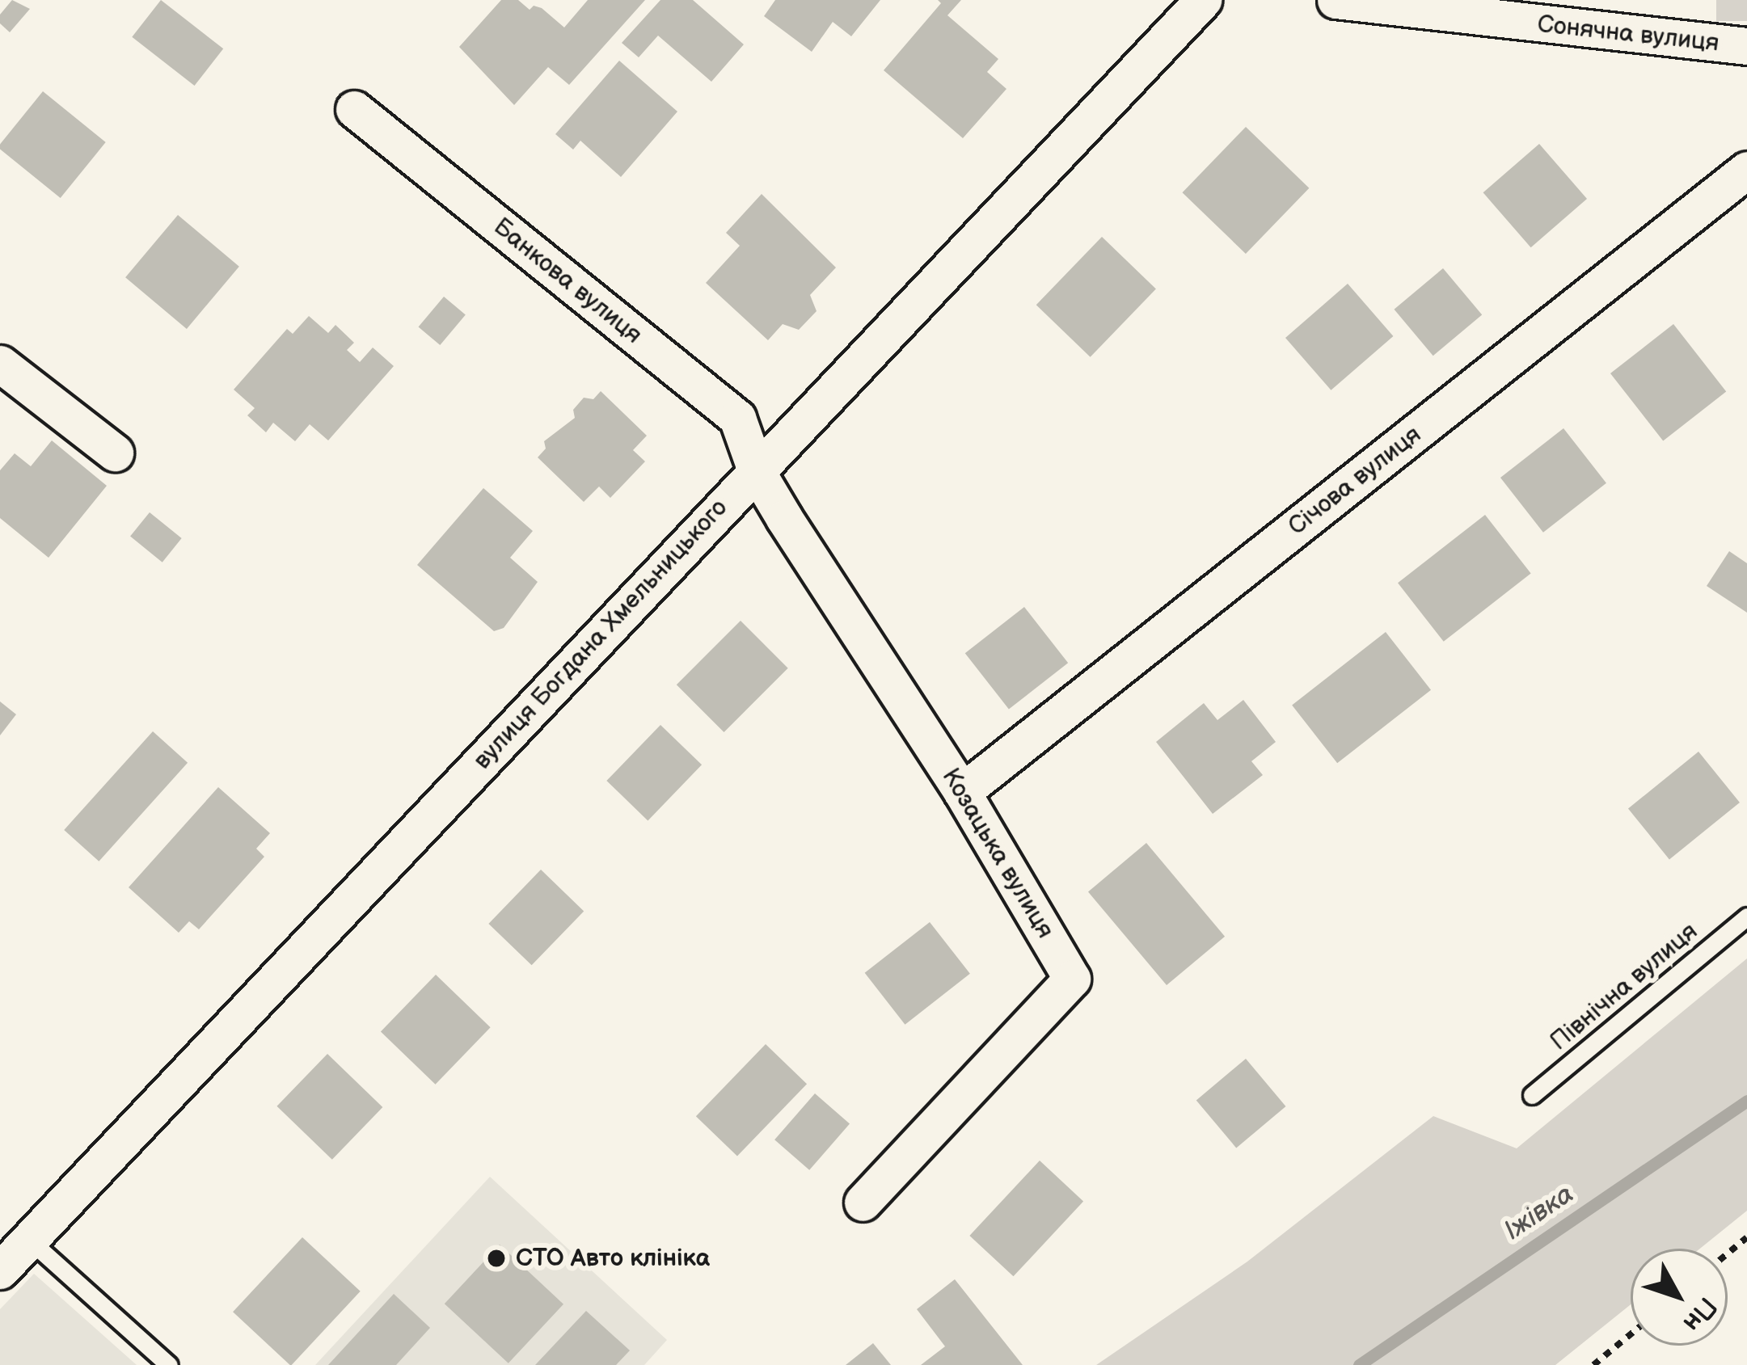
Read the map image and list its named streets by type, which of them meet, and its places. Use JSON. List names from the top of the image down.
{
  "streets": {
    "street": [
      "Сонячна вулиця",
      "Банкова вулиця",
      "Січова вулиця",
      "вулиця Богдана Хмельницького",
      "Козацька вулиця"
    ],
    "lane": ["Північна вулиця"]
  },
  "crossings": [
    ["Банкова вулиця", "вулиця Богдана Хмельницького"],
    ["Банкова вулиця", "Козацька вулиця"],
    ["Січова вулиця", "Козацька вулиця"],
    ["вулиця Богдана Хмельницького", "Козацька вулиця"]
  ],
  "water": ["Іжівка"],
  "places": ["СТО Авто клініка"],
  "north": "bottom right"
}
